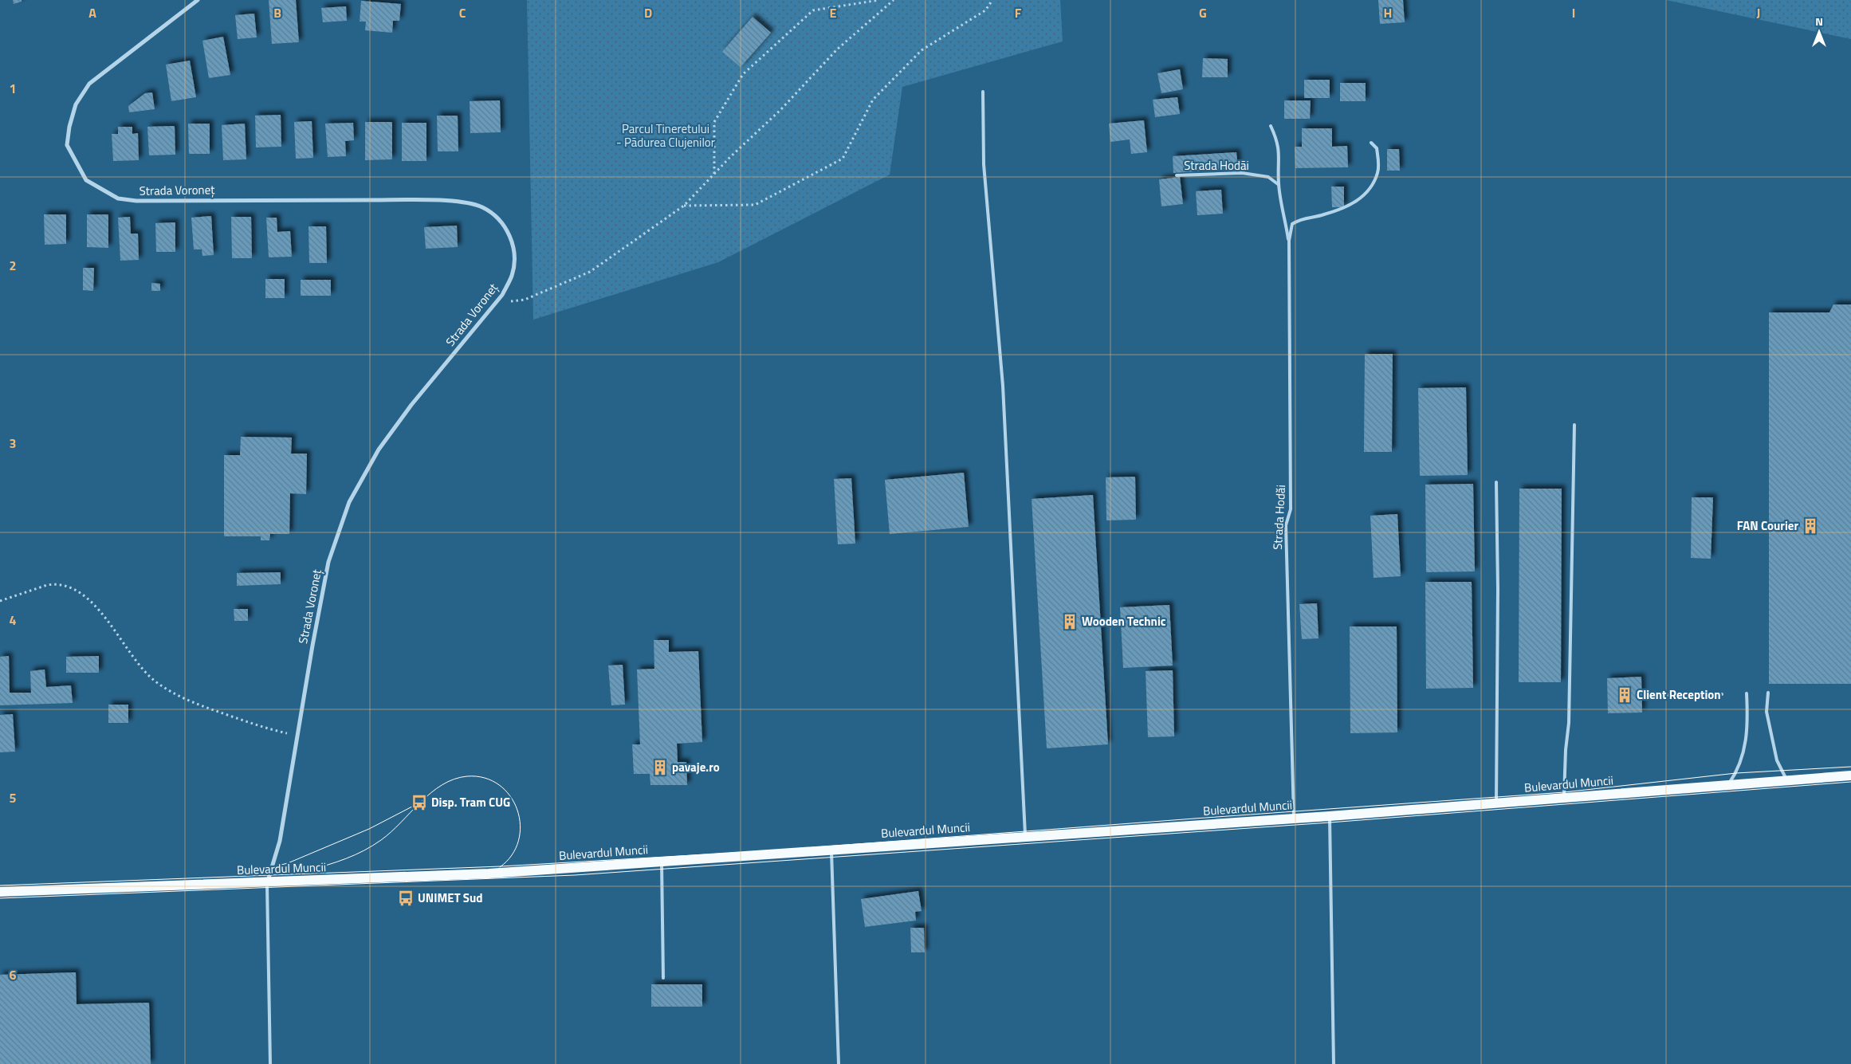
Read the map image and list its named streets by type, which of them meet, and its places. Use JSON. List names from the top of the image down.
{
  "streets": {
    "main road": ["Bulevardul Muncii"],
    "street": ["Strada Voroneț"],
    "lane": ["Strada Hodăi"]
  },
  "crossings": [
    ["Strada Hodăi", "Bulevardul Muncii"],
    ["Strada Voroneț", "Bulevardul Muncii"]
  ],
  "parks": ["Parcul Tineretului - Pădurea Clujenilor"],
  "places": {
    "building": [
      "FAN Courier",
      "Wooden Technic",
      "Client Reception",
      "pavaje.ro"
    ],
    "bus stop": ["Disp. Tram CUG", "UNIMET Sud"]
  },
  "north": "top",
  "grid": {
    "columns": [
      "A",
      "B",
      "C",
      "D",
      "E",
      "F",
      "G",
      "H",
      "I",
      "J"
    ],
    "rows": [
      "1",
      "2",
      "3",
      "4",
      "5",
      "6"
    ]
  }
}
